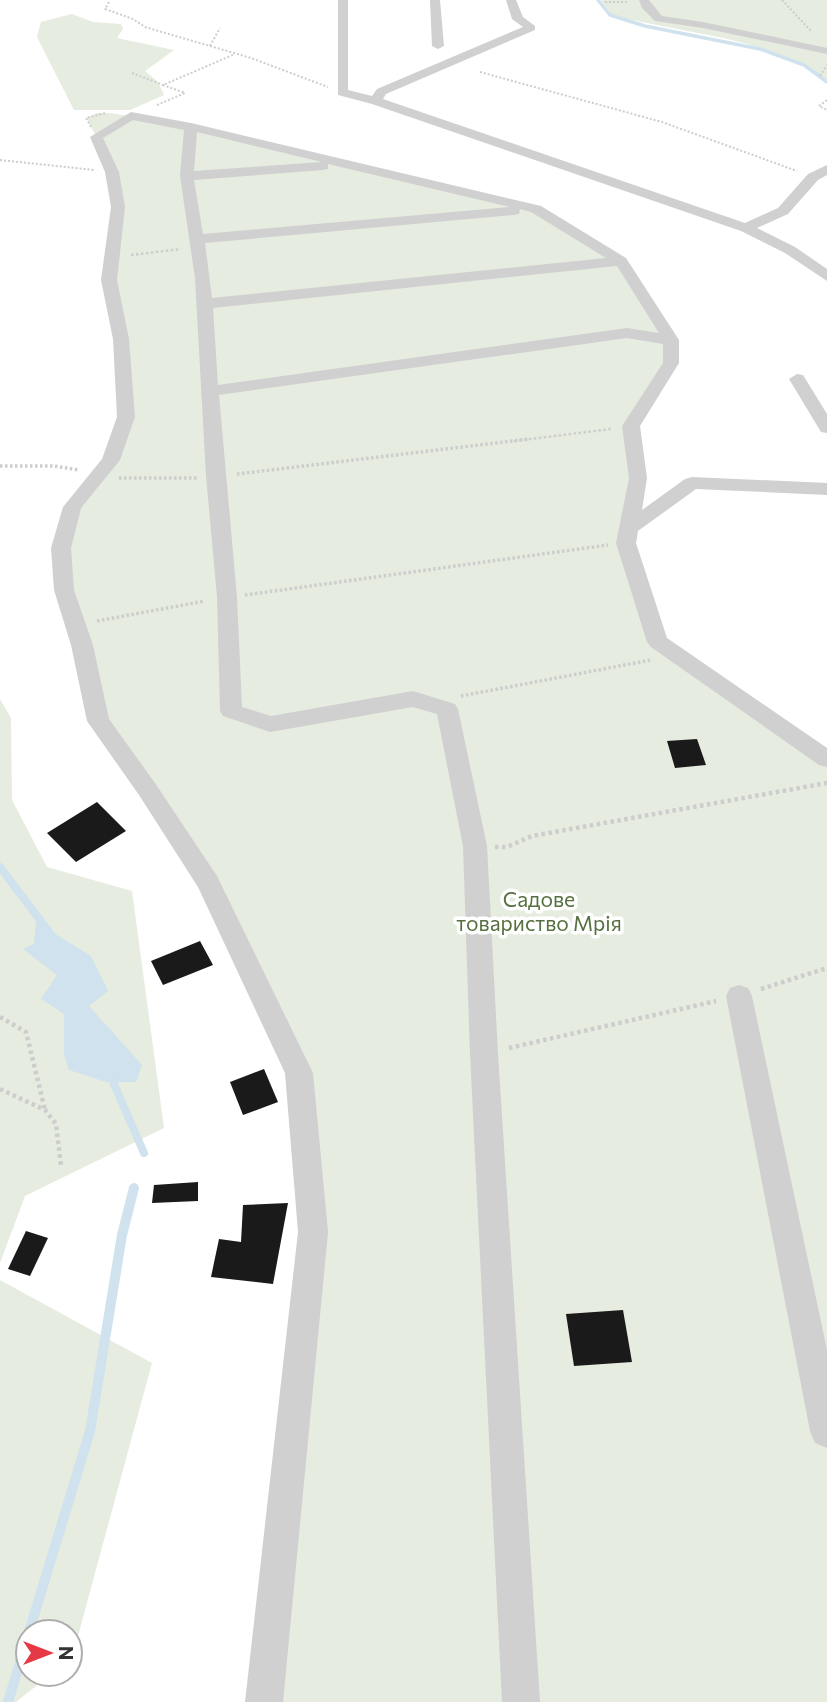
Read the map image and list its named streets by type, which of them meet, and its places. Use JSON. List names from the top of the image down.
{
  "parks": ["Садове товариство Мрія"],
  "north": "right"
}
